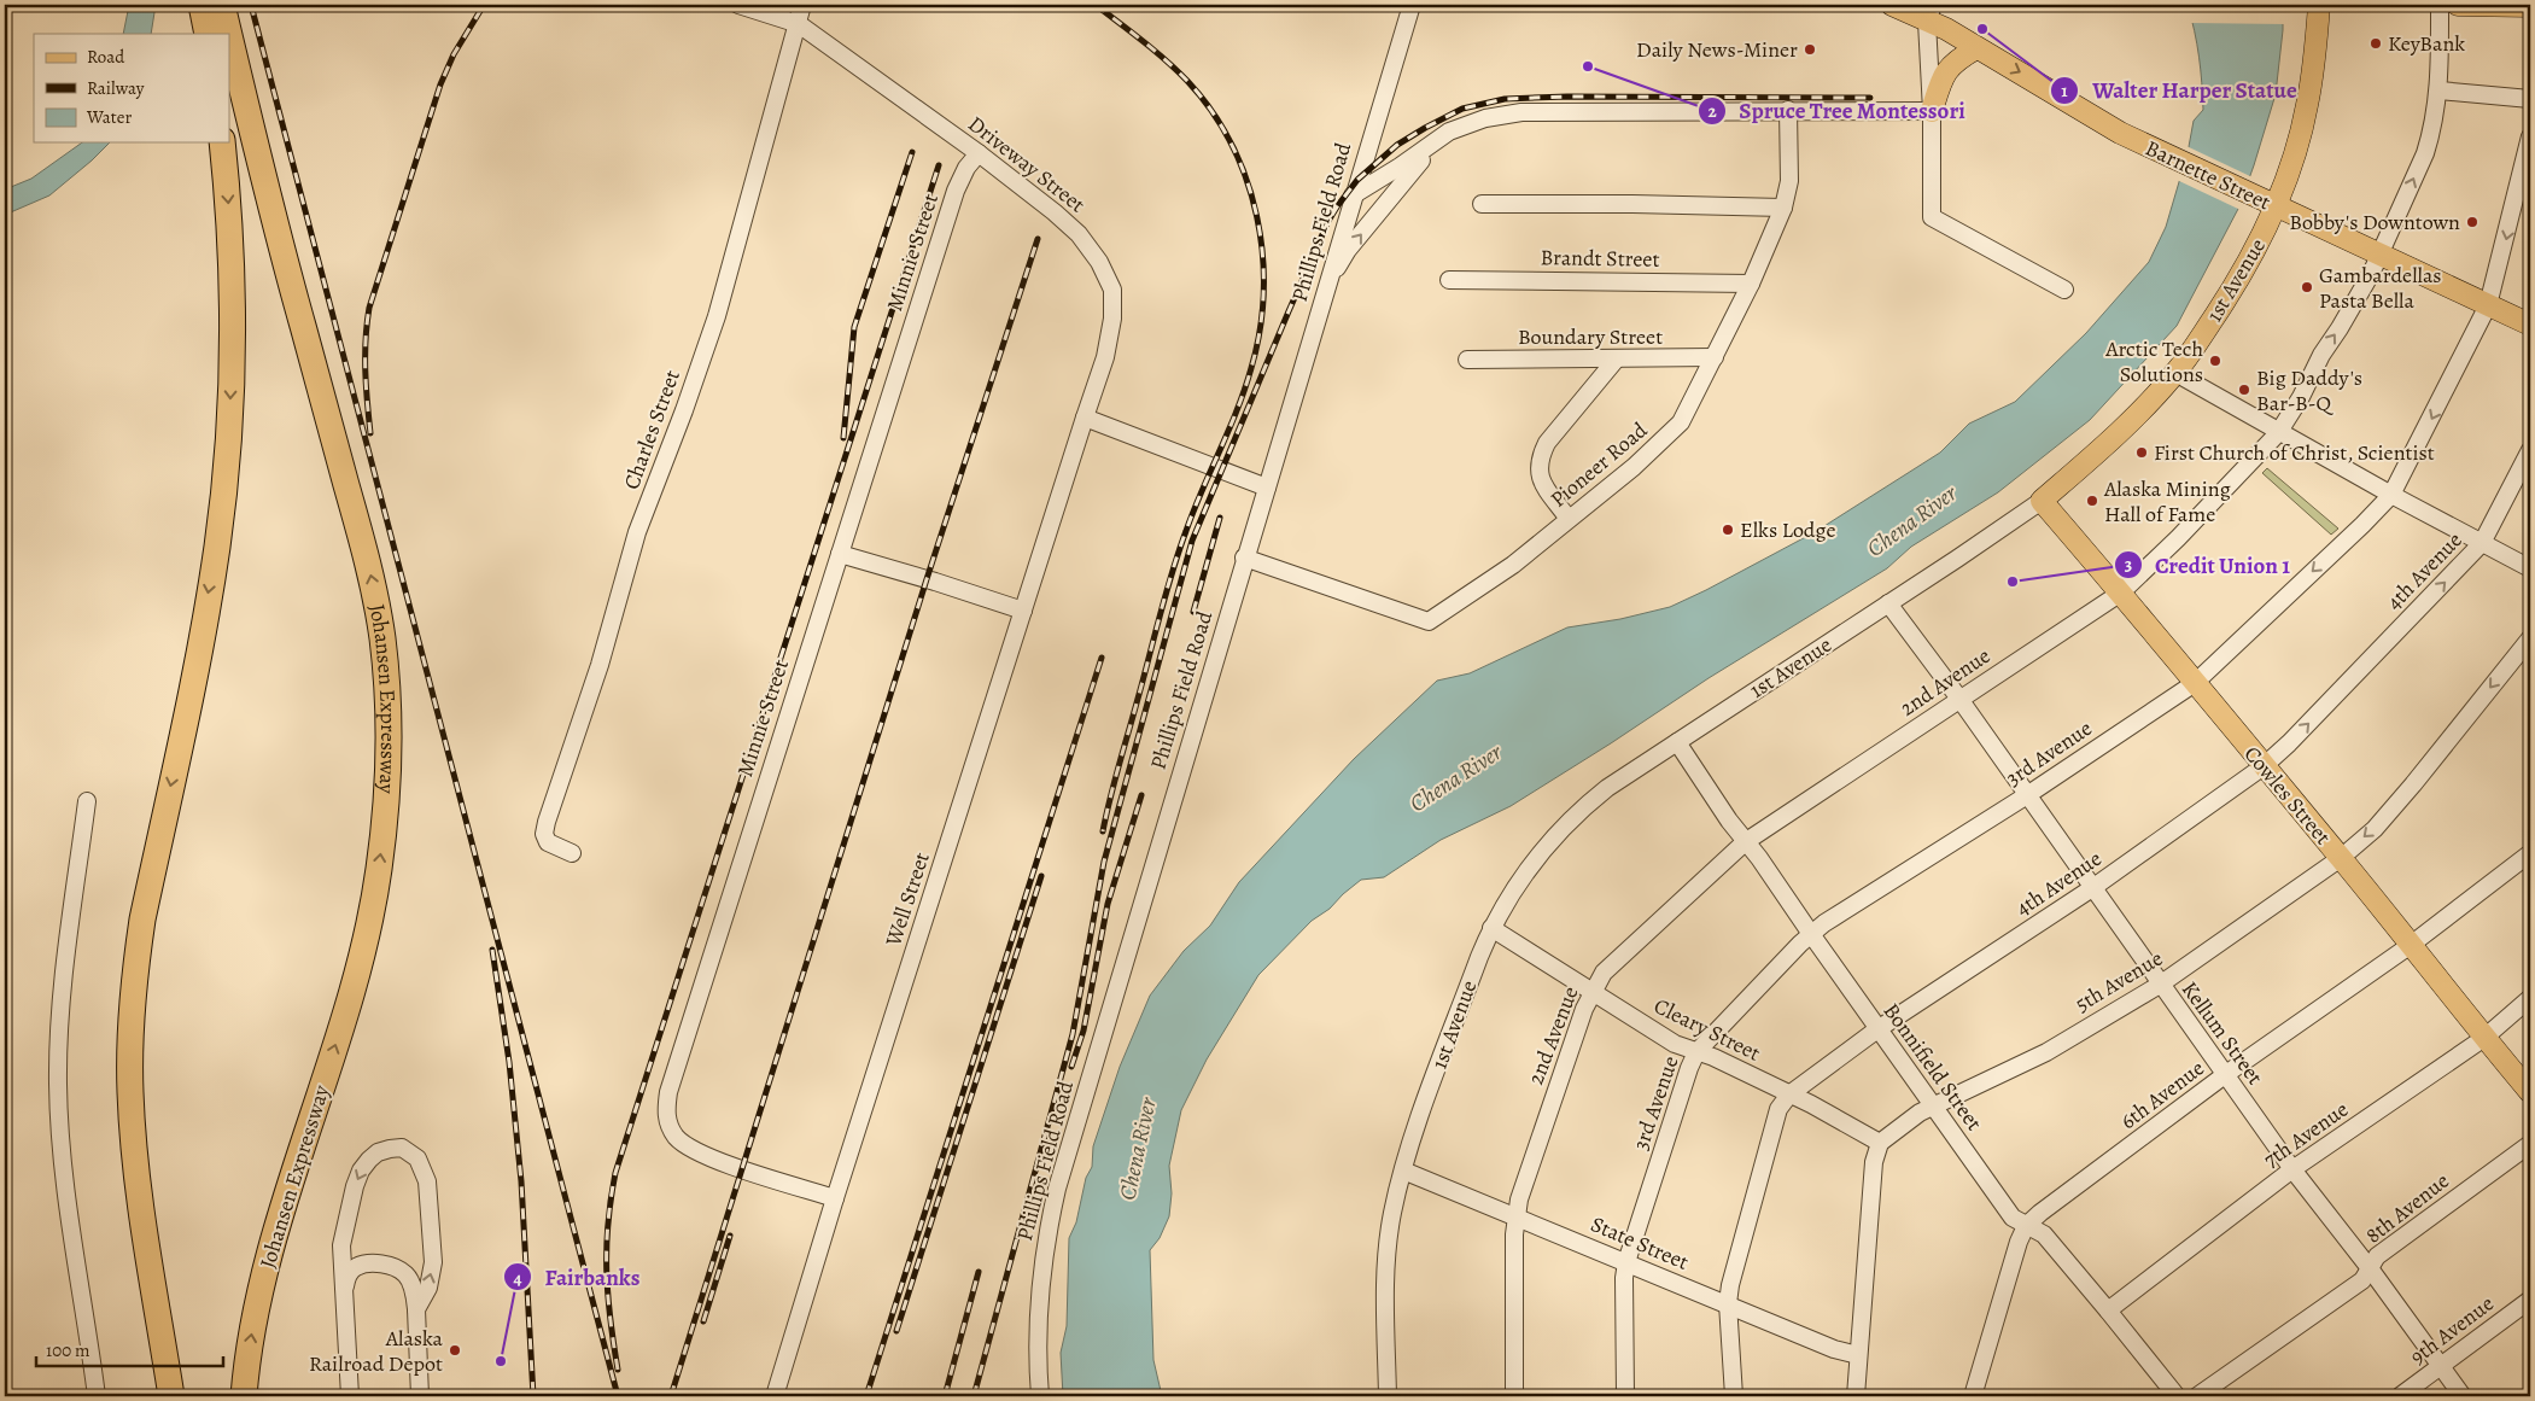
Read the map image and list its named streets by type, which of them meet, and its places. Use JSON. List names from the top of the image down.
{
  "streets": {
    "highway": ["Johansen Expressway"],
    "main road": ["Barnette Street", "1st Avenue", "Cowles Street"],
    "street": [
      "Driveway Street",
      "Phillips Field Road",
      "Minnie Street",
      "Brandt Street",
      "Boundary Street",
      "Charles Street",
      "Pioneer Road",
      "4th Avenue",
      "2nd Avenue",
      "3rd Avenue",
      "Well Street",
      "5th Avenue",
      "Cleary Street",
      "Kellum Street",
      "Bonnifield Street",
      "6th Avenue",
      "7th Avenue",
      "8th Avenue",
      "State Street",
      "9th Avenue"
    ]
  },
  "crossings": [
    ["Driveway Street", "Minnie Street"],
    ["Driveway Street", "Charles Street"],
    ["Driveway Street", "Well Street"],
    ["Barnette Street", "1st Avenue"],
    ["Barnette Street", "2nd Avenue"],
    ["Barnette Street", "3rd Avenue"],
    ["Phillips Field Road", "Pioneer Road"],
    ["Minnie Street", "Well Street"],
    ["Brandt Street", "Pioneer Road"],
    ["1st Avenue", "Cowles Street"],
    ["1st Avenue", "Cleary Street"],
    ["1st Avenue", "Kellum Street"],
    ["1st Avenue", "Bonnifield Street"],
    ["1st Avenue", "State Street"],
    ["Boundary Street", "Pioneer Road"],
    ["4th Avenue", "Cowles Street"],
    ["4th Avenue", "Cleary Street"],
    ["4th Avenue", "Kellum Street"],
    ["4th Avenue", "Bonnifield Street"],
    ["4th Avenue", "State Street"],
    ["2nd Avenue", "Cowles Street"],
    ["2nd Avenue", "Cleary Street"],
    ["2nd Avenue", "Kellum Street"],
    ["2nd Avenue", "Bonnifield Street"],
    ["2nd Avenue", "State Street"],
    ["3rd Avenue", "Cowles Street"],
    ["3rd Avenue", "Cleary Street"],
    ["3rd Avenue", "Kellum Street"],
    ["3rd Avenue", "Bonnifield Street"],
    ["3rd Avenue", "State Street"],
    ["Cowles Street", "5th Avenue"],
    ["Cowles Street", "6th Avenue"],
    ["Cowles Street", "7th Avenue"],
    ["5th Avenue", "Cleary Street"],
    ["5th Avenue", "Kellum Street"],
    ["5th Avenue", "Bonnifield Street"],
    ["Kellum Street", "6th Avenue"],
    ["Kellum Street", "7th Avenue"],
    ["Kellum Street", "8th Avenue"],
    ["Kellum Street", "9th Avenue"],
    ["Bonnifield Street", "6th Avenue"],
    ["Bonnifield Street", "7th Avenue"]
  ],
  "one_way": ["Barnette Street", "3rd Avenue"],
  "water": ["Chena River"],
  "places": [
    "Walter Harper Statue",
    "KeyBank",
    "Daily News-Miner",
    "Spruce Tree Montessori",
    "Bobby's Downtown",
    "Gambardellas Pasta Bella",
    "Arctic Tech Solutions",
    "Big Daddy's Bar-B-Q",
    "First Church of Christ, Scientist",
    "Alaska Mining Hall of Fame",
    "Elks Lodge",
    "Credit Union 1",
    "Alaska Railroad Depot",
    "Fairbanks"
  ],
  "legend": ["Road", "Railway", "Water"],
  "scale_bar": "100 m"
}
